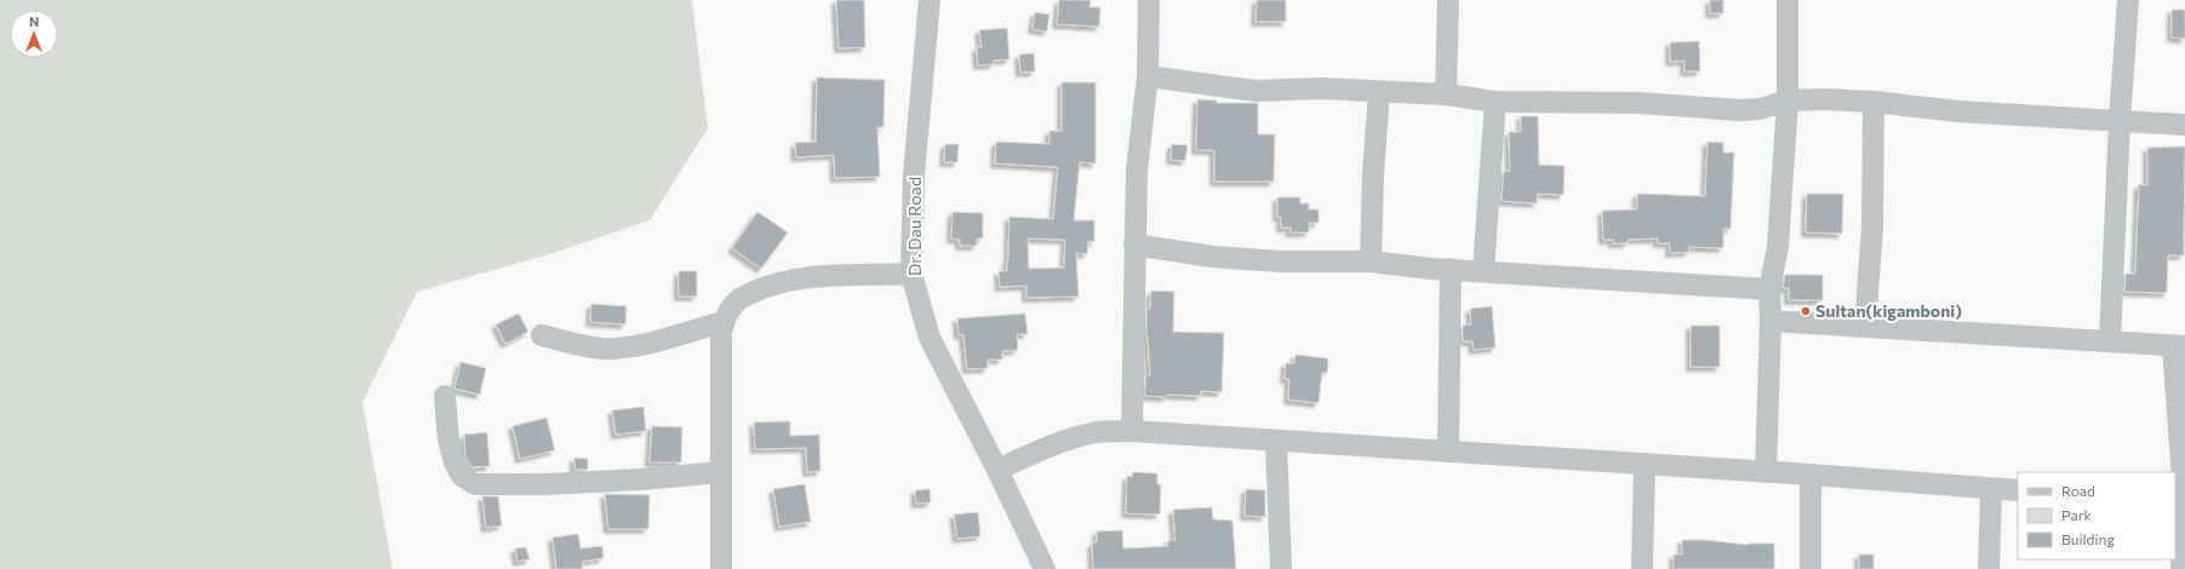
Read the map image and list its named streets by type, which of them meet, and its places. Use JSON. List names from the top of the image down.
{
  "streets": {
    "street": ["Dr. Dau Road"]
  },
  "places": ["Sultan(kigamboni)"],
  "legend": ["Road", "Park", "Building"],
  "north": "top"
}
